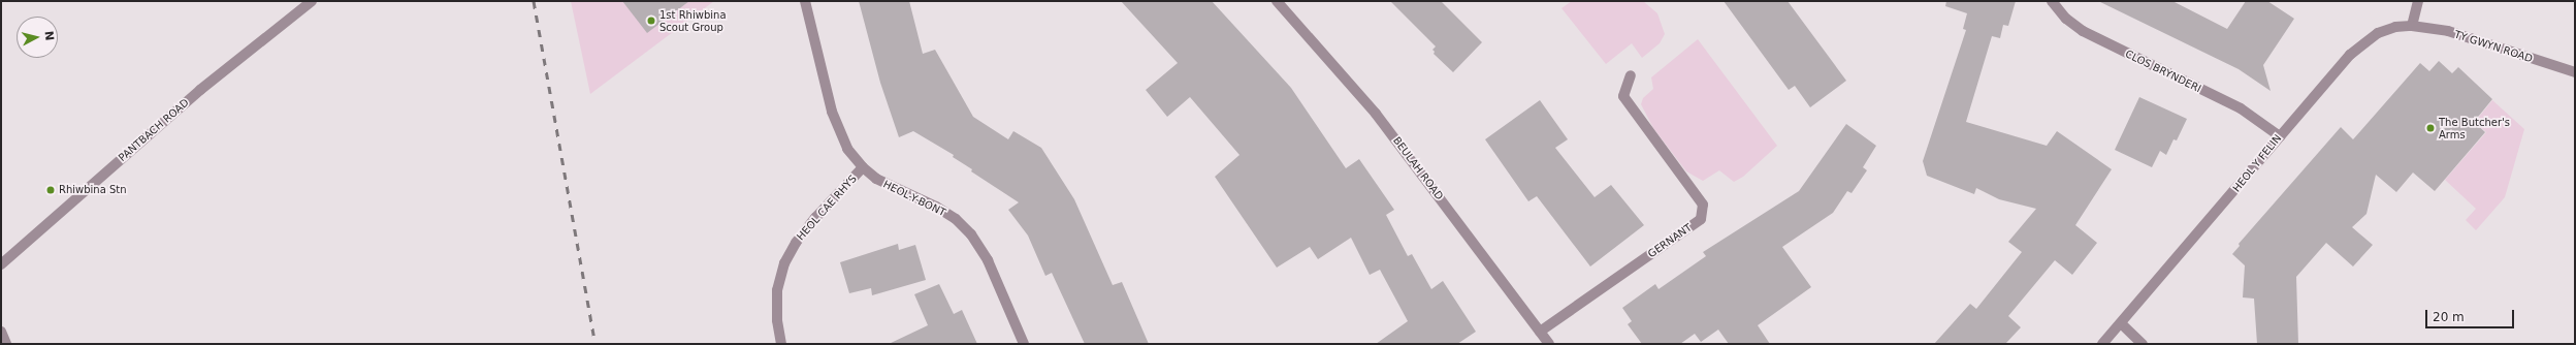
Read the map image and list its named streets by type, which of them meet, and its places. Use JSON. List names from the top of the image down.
{
  "streets": {
    "street": [
      "TY GWYN ROAD",
      "CLOS BRYNDERI",
      "PANTBACH ROAD",
      "HEOL Y FELIN",
      "BEULAH ROAD",
      "HEOL-Y-BONT",
      "HEOL CAE RHYS",
      "GERNANT"
    ]
  },
  "crossings": [
    ["TY GWYN ROAD", "HEOL Y FELIN"],
    ["CLOS BRYNDERI", "HEOL Y FELIN"],
    ["BEULAH ROAD", "GERNANT"],
    ["HEOL-Y-BONT", "HEOL CAE RHYS"]
  ],
  "places": ["1st Rhiwbina Scout Group", "The Butcher's Arms", "Rhiwbina Stn"],
  "scale_bar": "20 m",
  "north": "right"
}
